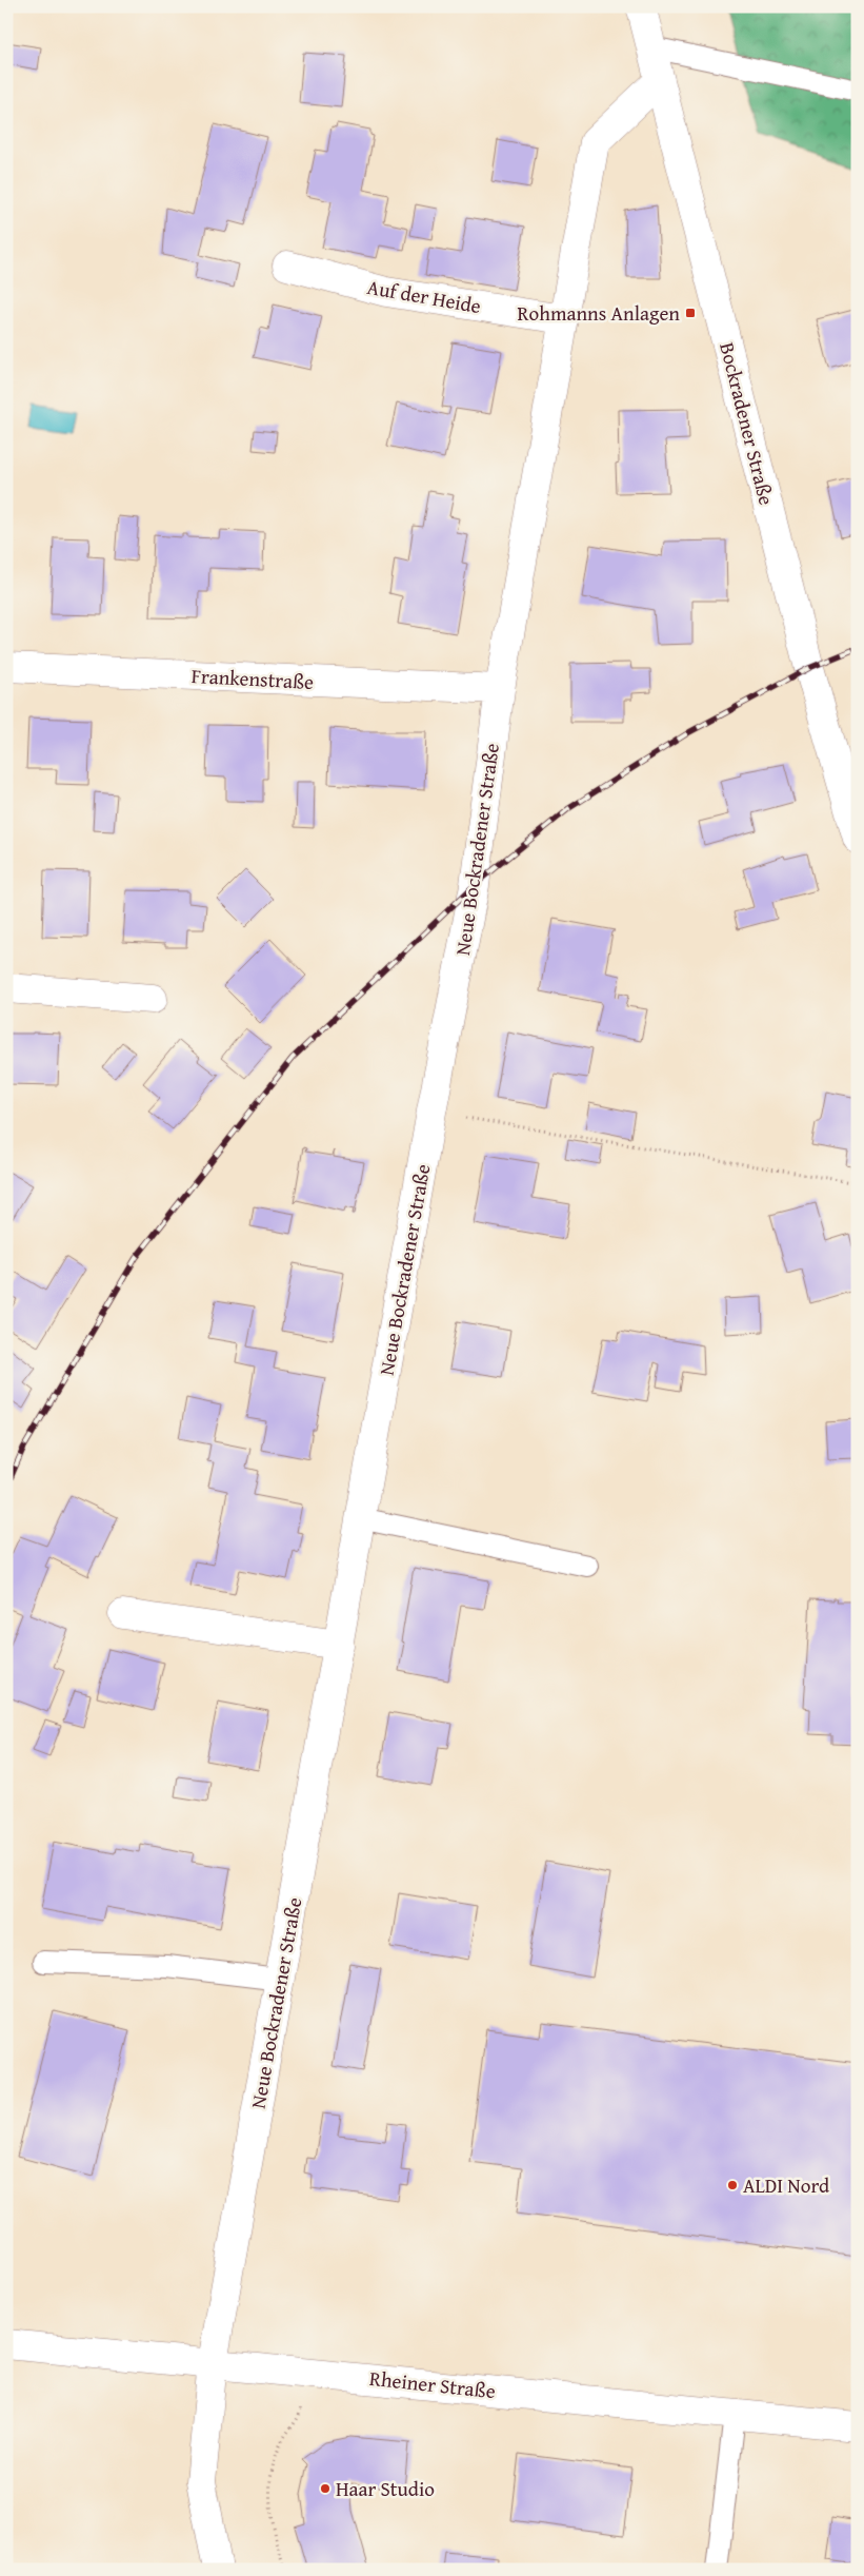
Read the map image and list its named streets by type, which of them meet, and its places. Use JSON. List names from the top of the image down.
{
  "streets": {
    "street": [
      "Auf der Heide",
      "Bockradener Straße",
      "Frankenstraße",
      "Neue Bockradener Straße",
      "Rheiner Straße"
    ]
  },
  "crossings": [
    ["Auf der Heide", "Neue Bockradener Straße"],
    ["Bockradener Straße", "Neue Bockradener Straße"],
    ["Frankenstraße", "Neue Bockradener Straße"],
    ["Neue Bockradener Straße", "Rheiner Straße"]
  ],
  "places": {
    "transit": ["Rohmanns Anlagen"],
    "other": ["ALDI Nord", "Haar Studio"]
  }
}
